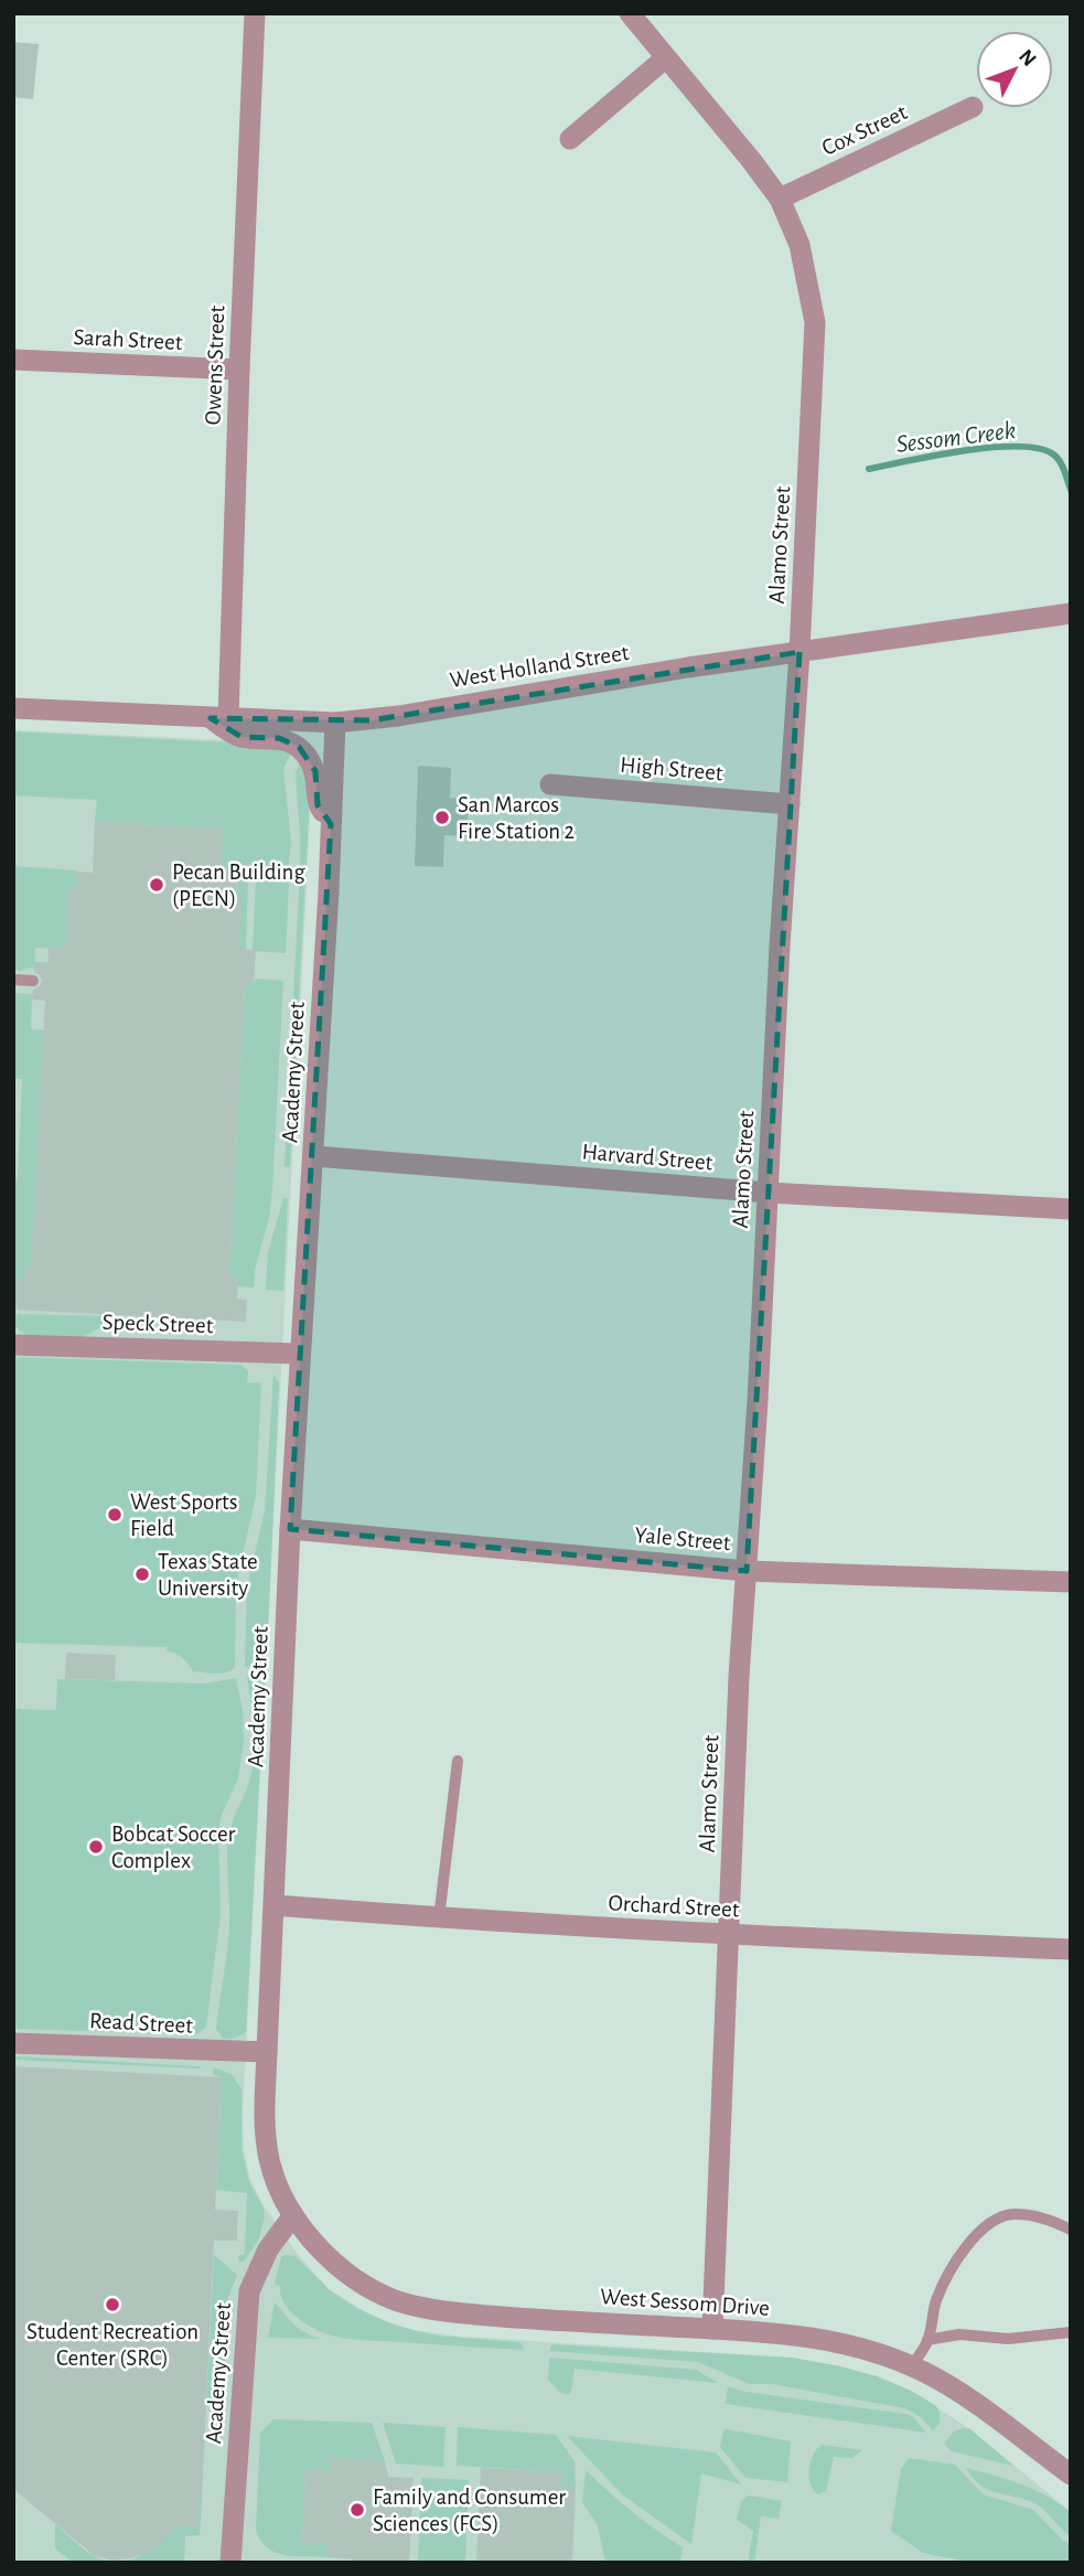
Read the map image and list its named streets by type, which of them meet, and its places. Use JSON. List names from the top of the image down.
{
  "streets": {
    "street": [
      "Cox Street",
      "Sarah Street",
      "Owens Street",
      "Alamo Street",
      "West Holland Street",
      "High Street",
      "Academy Street",
      "Harvard Street",
      "Speck Street",
      "Yale Street",
      "Orchard Street",
      "Read Street",
      "West Sessom Drive"
    ]
  },
  "crossings": [
    ["Cox Street", "Alamo Street"],
    ["Sarah Street", "Owens Street"],
    ["Owens Street", "West Holland Street"],
    ["Alamo Street", "West Holland Street"],
    ["Alamo Street", "High Street"],
    ["Alamo Street", "Harvard Street"],
    ["Alamo Street", "Yale Street"],
    ["Alamo Street", "Orchard Street"],
    ["Alamo Street", "West Sessom Drive"],
    ["West Holland Street", "Academy Street"],
    ["Academy Street", "Harvard Street"],
    ["Academy Street", "Speck Street"],
    ["Academy Street", "Yale Street"],
    ["Academy Street", "Orchard Street"],
    ["Academy Street", "Read Street"],
    ["Academy Street", "West Sessom Drive"]
  ],
  "water": ["Sessom Creek"],
  "places": [
    "San Marcos Fire Station 2",
    "Pecan Building (PECN)",
    "West Sports Field",
    "Texas State University",
    "Bobcat Soccer Complex",
    "Student Recreation Center (SRC)",
    "Family and Consumer Sciences (FCS)"
  ],
  "north": "top right"
}
